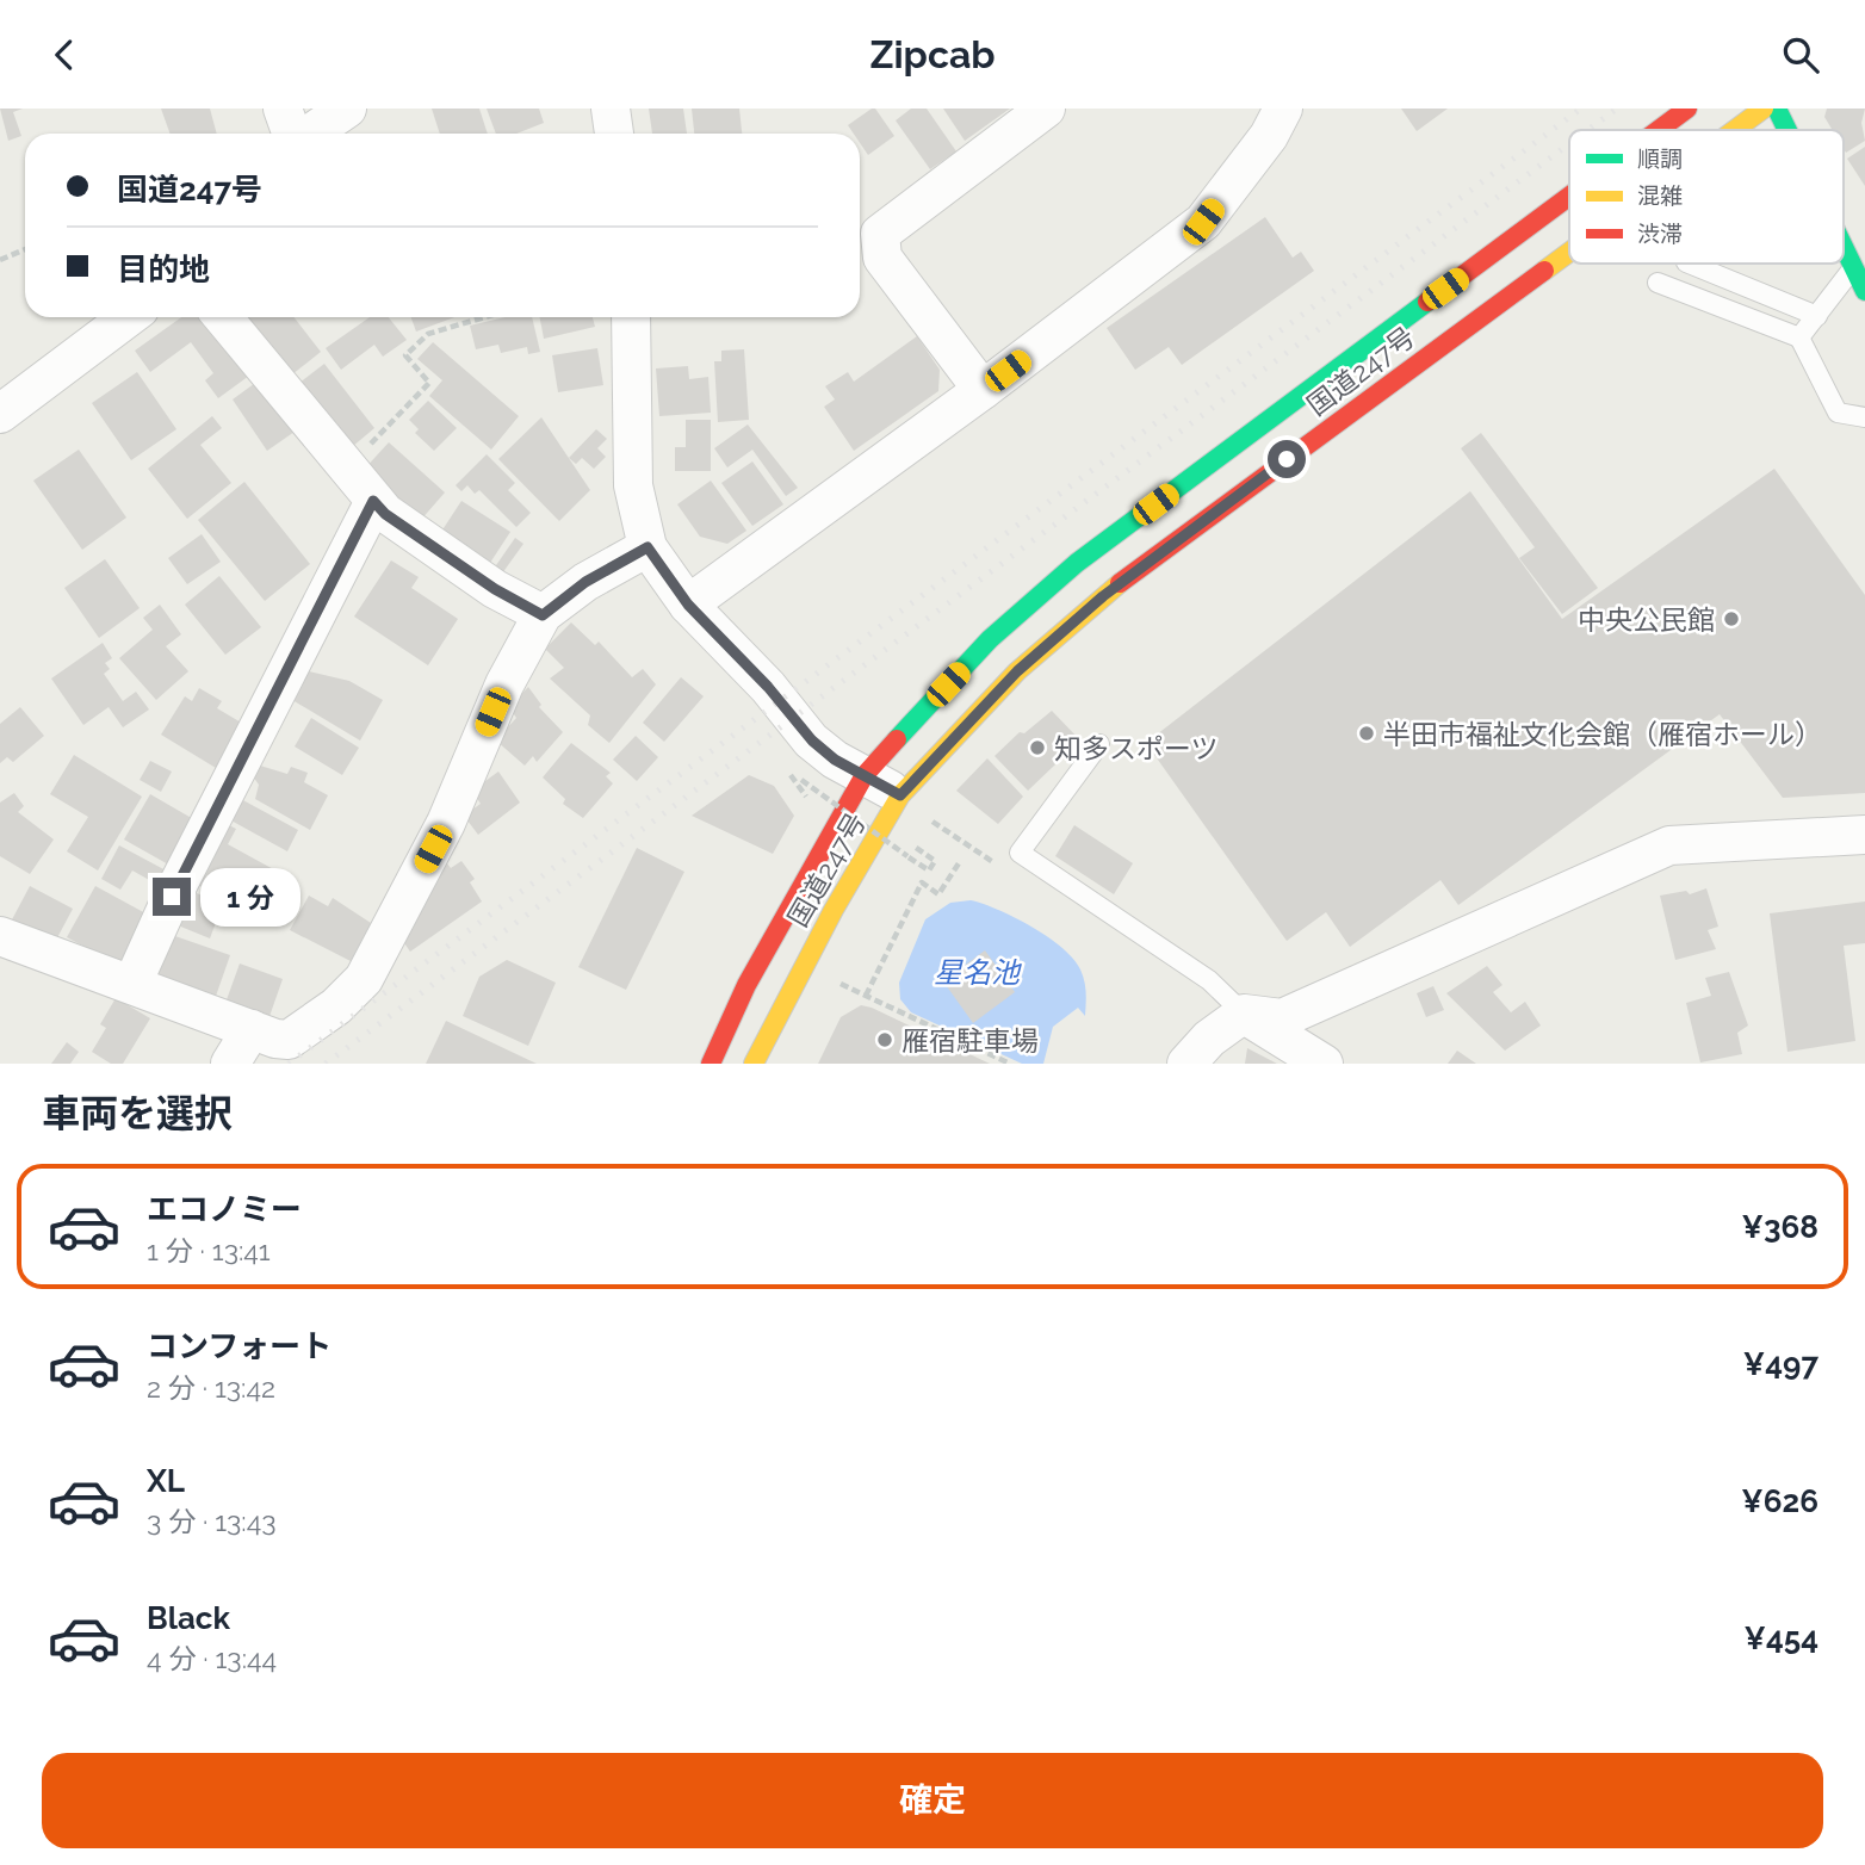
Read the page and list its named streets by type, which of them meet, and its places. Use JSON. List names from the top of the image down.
{
  "streets": {
    "main road": ["国道247号"]
  },
  "water": ["星名池"],
  "places": [
    "中央公民館",
    "半田市福祉文化会館（雁宿ホール）",
    "知多スポーツ",
    "雁宿駐車場"
  ],
  "legend": ["順調", "混雑", "渋滞"],
  "page": {
    "header": "Zipcab",
    "banner": ["国道247号", "目的地"],
    "bubble": "1 分",
    "heading": "車両を選択",
    "list": [
      {
        "name": "エコノミー",
        "note": "1 分 · 13:41",
        "value": "¥368"
      },
      {
        "name": "コンフォート",
        "note": "2 分 · 13:42",
        "value": "¥497"
      },
      {
        "name": "XL",
        "note": "3 分 · 13:43",
        "value": "¥626"
      },
      {
        "name": "Black",
        "note": "4 分 · 13:44",
        "value": "¥454"
      }
    ],
    "buttons": "確定"
  }
}
